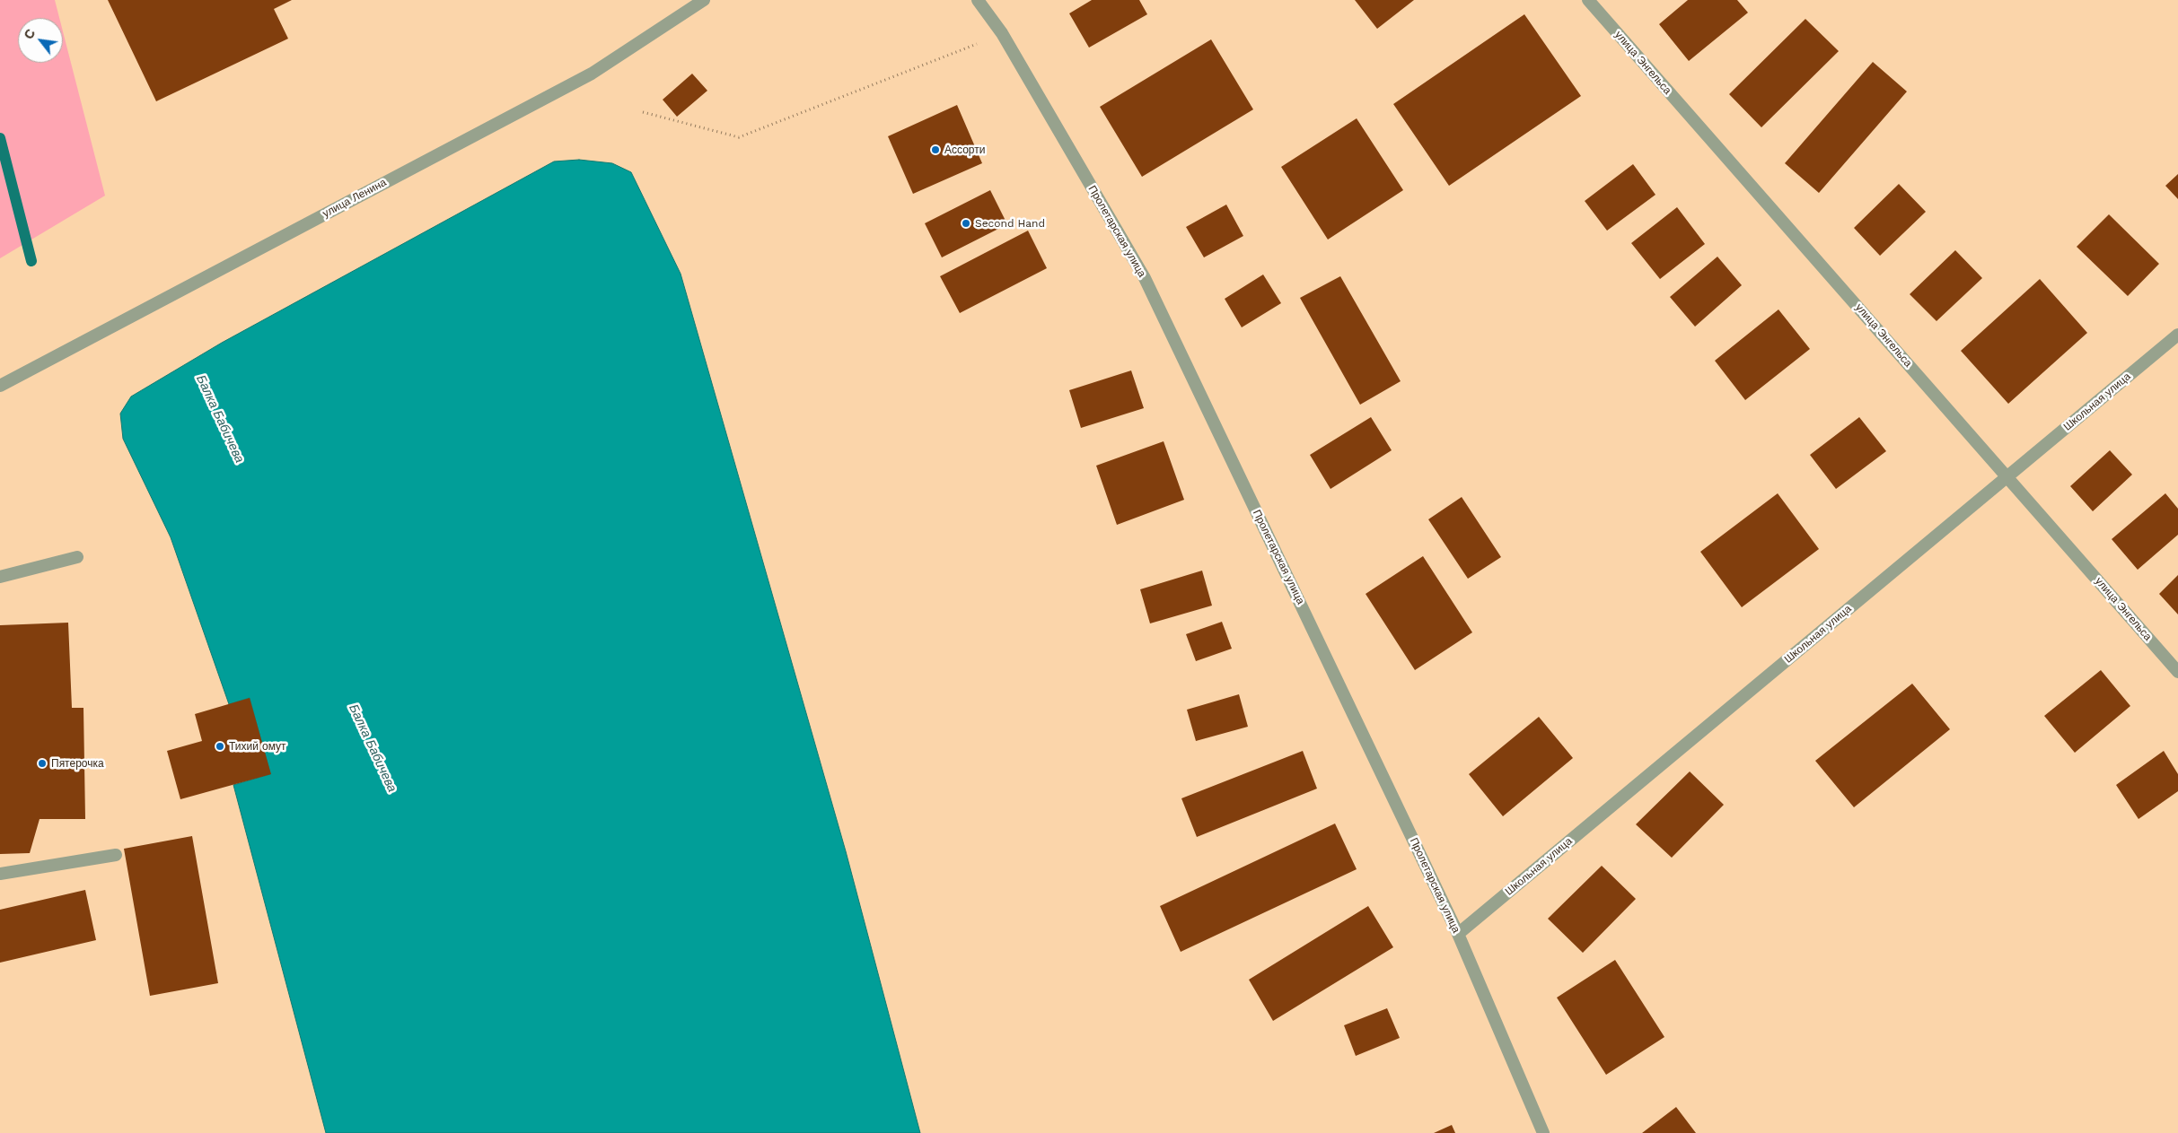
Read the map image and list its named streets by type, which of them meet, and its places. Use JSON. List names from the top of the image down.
{
  "streets": {
    "street": [
      "улица Энгельса",
      "улица Ленина",
      "Пролетарская улица",
      "Школьная улица"
    ]
  },
  "crossings": [
    ["улица Энгельса", "Школьная улица"],
    ["Пролетарская улица", "Школьная улица"]
  ],
  "water": ["Балка Бабичева"],
  "places": [
    "Ассорти",
    "Second Hand",
    "Тихий омут",
    "Пятерочка"
  ],
  "north": "top left"
}
